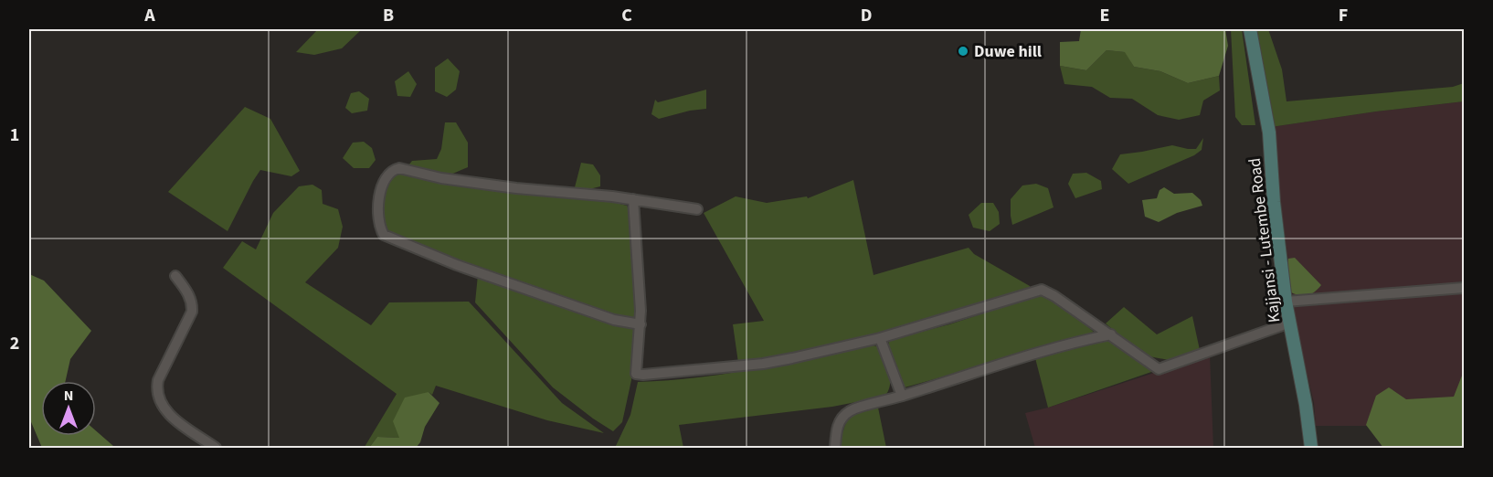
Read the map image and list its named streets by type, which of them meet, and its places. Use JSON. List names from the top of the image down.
{
  "streets": {
    "street": ["Kajjansi - Lutembe Road"]
  },
  "places": ["Duwe hill"],
  "north": "top",
  "grid": {
    "columns": [
      "A",
      "B",
      "C",
      "D",
      "E",
      "F"
    ],
    "rows": ["1", "2"]
  }
}
